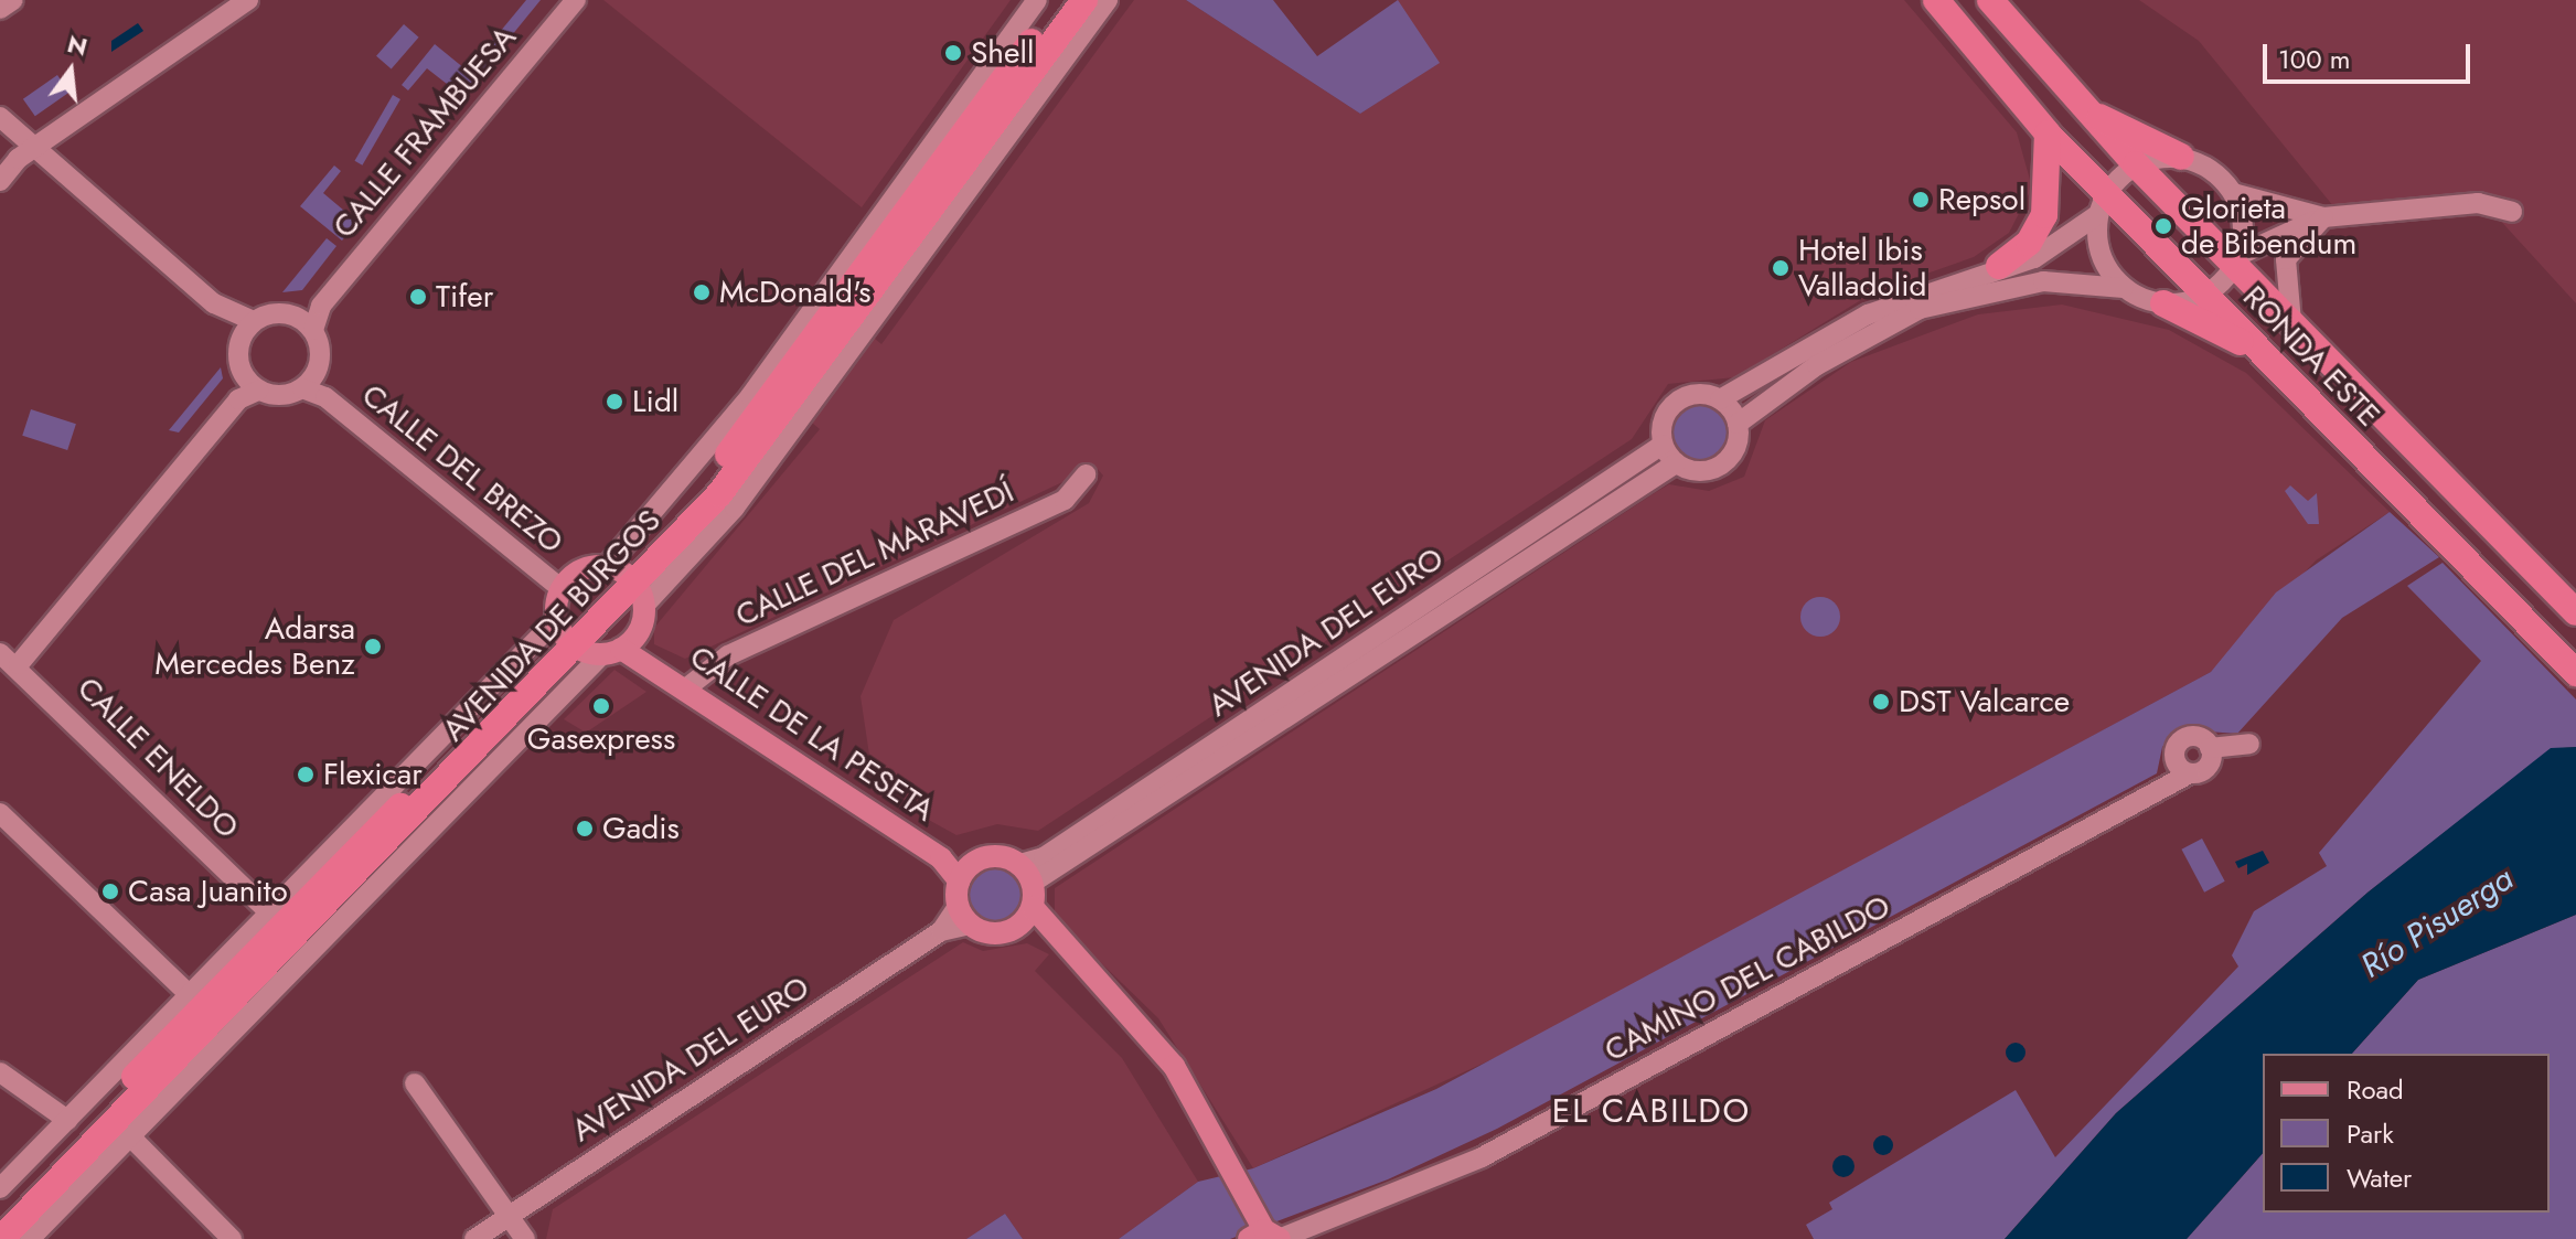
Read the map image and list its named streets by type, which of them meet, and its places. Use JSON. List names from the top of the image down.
{
  "streets": {
    "highway": ["RONDA ESTE", "AVENIDA DE BURGOS"],
    "main road": ["CALLE DE LA PESETA"],
    "street": [
      "CALLE FRAMBUESA",
      "CALLE DEL BREZO",
      "CALLE DEL MARAVEDÍ",
      "AVENIDA DEL EURO",
      "CALLE ENELDO",
      "CAMINO DEL CABILDO"
    ]
  },
  "crossings": [
    ["CALLE FRAMBUESA", "CALLE DEL BREZO"],
    ["CALLE DEL MARAVEDÍ", "CALLE DE LA PESETA"],
    ["AVENIDA DE BURGOS", "CALLE DE LA PESETA"],
    ["AVENIDA DE BURGOS", "CALLE ENELDO"],
    ["AVENIDA DEL EURO", "CALLE DE LA PESETA"]
  ],
  "districts": ["EL CABILDO"],
  "water": ["Río Pisuerga"],
  "places": [
    "Shell",
    "Repsol",
    "Glorieta de Bibendum",
    "Hotel Ibis Valladolid",
    "McDonald's",
    "Tifer",
    "Lidl",
    "Adarsa Mercedes Benz",
    "DST Valcarce",
    "Gasexpress",
    "Flexicar",
    "Gadis",
    "Casa Juanito"
  ],
  "legend": ["Road", "Park", "Water"],
  "scale_bar": "100 m",
  "north": "top"
}
